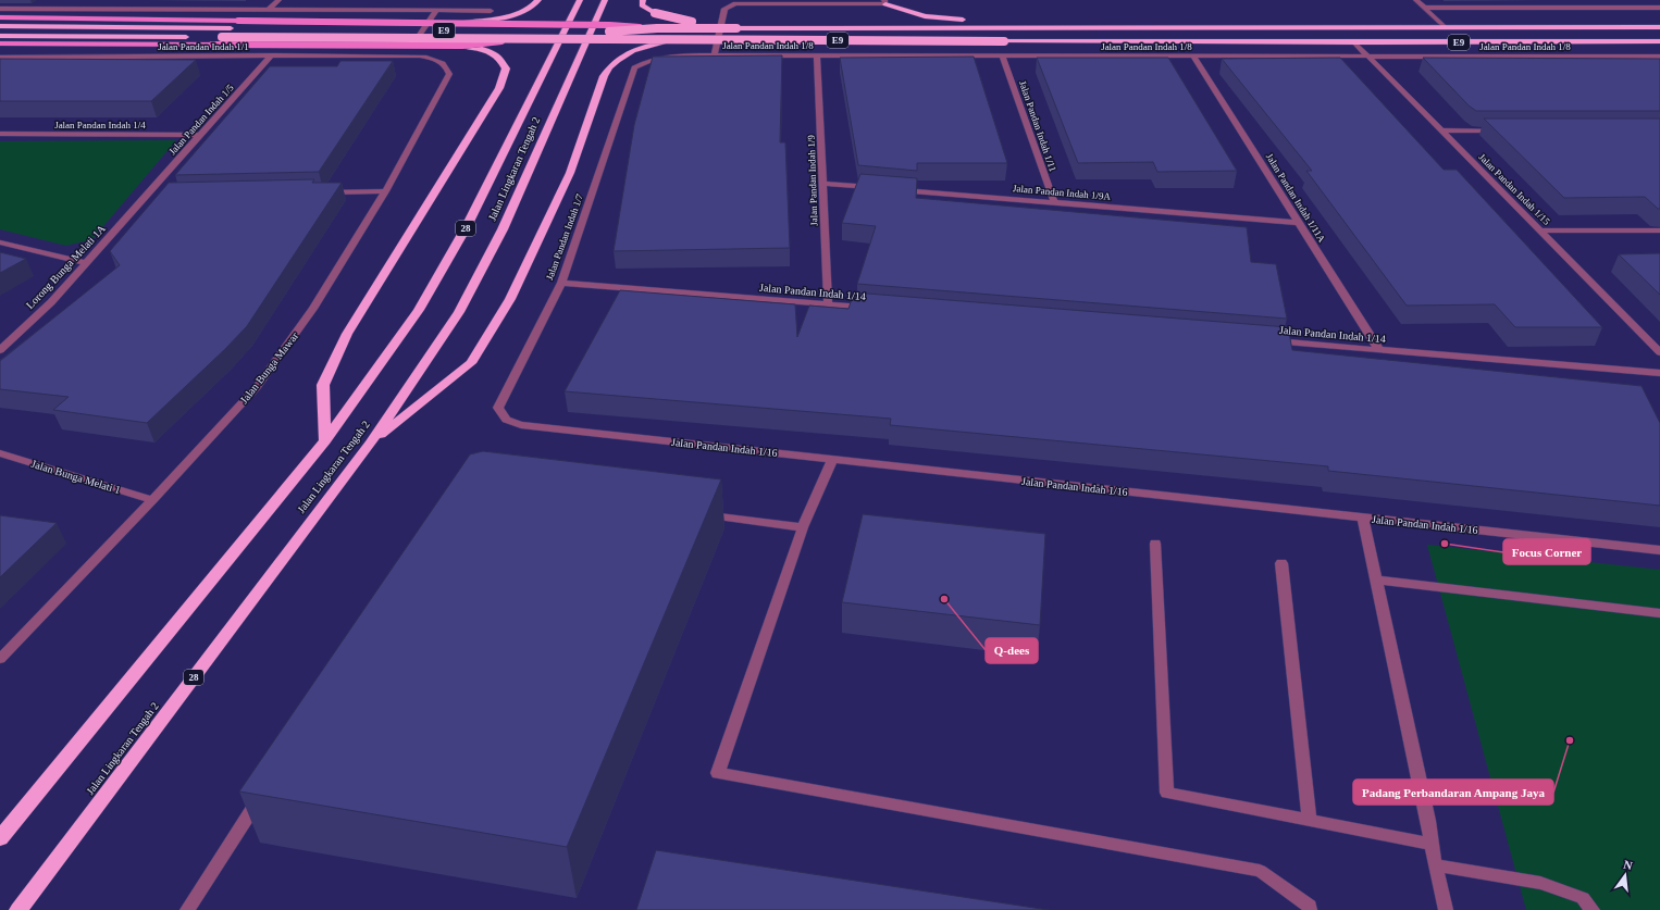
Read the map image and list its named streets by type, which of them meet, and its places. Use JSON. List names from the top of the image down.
{
  "streets": {
    "highway": ["E9", "Jalan Lingkaran Tengah 2", "28"],
    "street": [
      "Jalan Pandan Indah 1/8",
      "Jalan Pandan Indah 1/1",
      "Jalan Pandan Indah 1/5",
      "Jalan Pandan Indah 1/4",
      "Jalan Pandan Indah 1/11",
      "Jalan Pandan Indah 1/9",
      "Jalan Pandan Indah 1/15",
      "Jalan Pandan Indah 1/9A",
      "Jalan Pandan Indah 1/11A",
      "Jalan Pandan Indah 1/7",
      "Lorong Bunga Melati 1A",
      "Jalan Pandan Indah 1/14",
      "Jalan Bunga Mawar",
      "Jalan Pandan Indah 1/16",
      "Jalan Bunga Melati 1"
    ]
  },
  "crossings": [
    ["E9", "Jalan Pandan Indah 1/15"],
    ["Jalan Pandan Indah 1/8", "Jalan Pandan Indah 1/11"],
    ["Jalan Pandan Indah 1/8", "Jalan Pandan Indah 1/9"],
    ["Jalan Pandan Indah 1/8", "Jalan Pandan Indah 1/15"],
    ["Jalan Pandan Indah 1/8", "Jalan Pandan Indah 1/11A"],
    ["Jalan Pandan Indah 1/8", "Jalan Pandan Indah 1/7"],
    ["Jalan Pandan Indah 1/1", "Jalan Pandan Indah 1/5"],
    ["Jalan Pandan Indah 1/1", "Jalan Bunga Mawar"],
    ["Jalan Pandan Indah 1/5", "Jalan Pandan Indah 1/4"],
    ["Jalan Pandan Indah 1/5", "Lorong Bunga Melati 1A"],
    ["Jalan Pandan Indah 1/11", "Jalan Pandan Indah 1/9A"],
    ["Jalan Pandan Indah 1/9", "Jalan Pandan Indah 1/9A"],
    ["Jalan Pandan Indah 1/9", "Jalan Pandan Indah 1/14"],
    ["Jalan Pandan Indah 1/9A", "Jalan Pandan Indah 1/11A"],
    ["Jalan Pandan Indah 1/11A", "Jalan Pandan Indah 1/14"],
    ["Jalan Pandan Indah 1/7", "Jalan Pandan Indah 1/14"],
    ["Jalan Pandan Indah 1/7", "Jalan Pandan Indah 1/16"],
    ["Jalan Bunga Mawar", "Jalan Bunga Melati 1"]
  ],
  "places": ["Focus Corner", "Q-dees", "Padang Perbandaran Ampang Jaya"],
  "north": "top"
}
